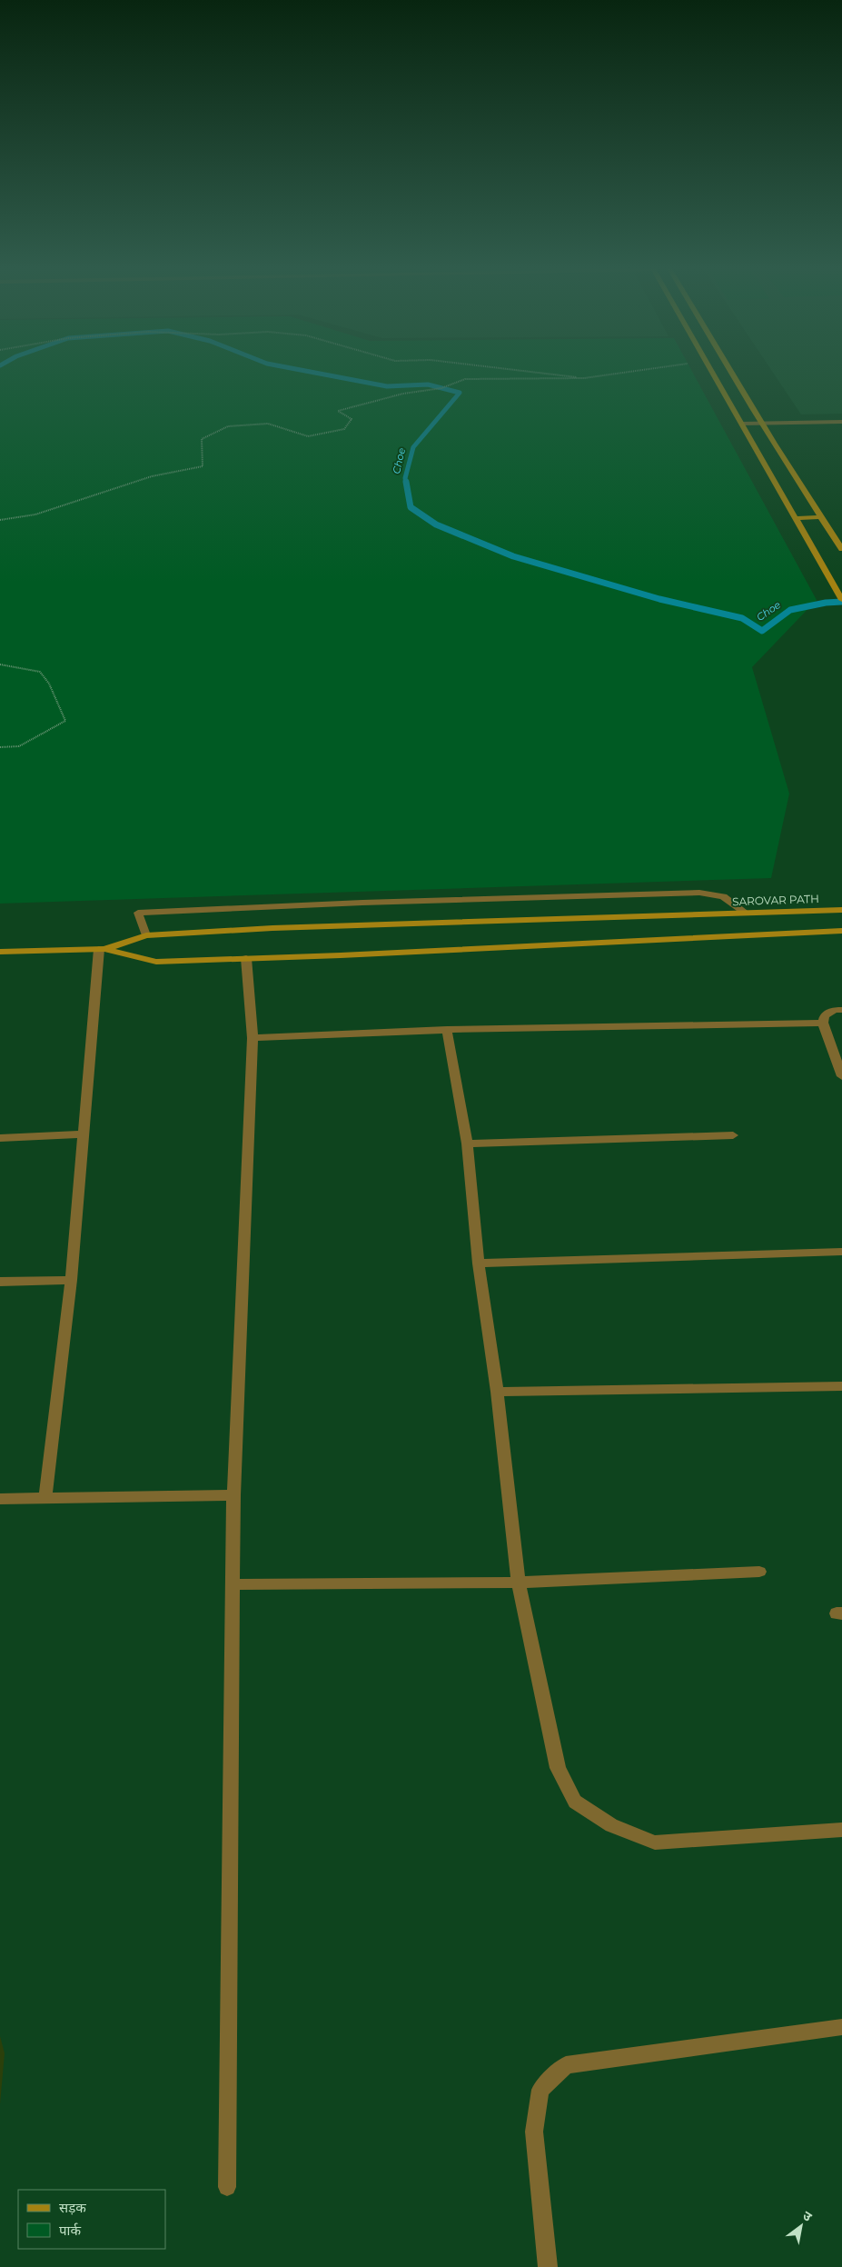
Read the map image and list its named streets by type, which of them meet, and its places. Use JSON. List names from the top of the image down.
{
  "streets": {
    "main road": ["SAROVAR PATH"]
  },
  "water": ["Choe"],
  "legend": ["सड़क", "पार्क"],
  "north": "top right"
}
